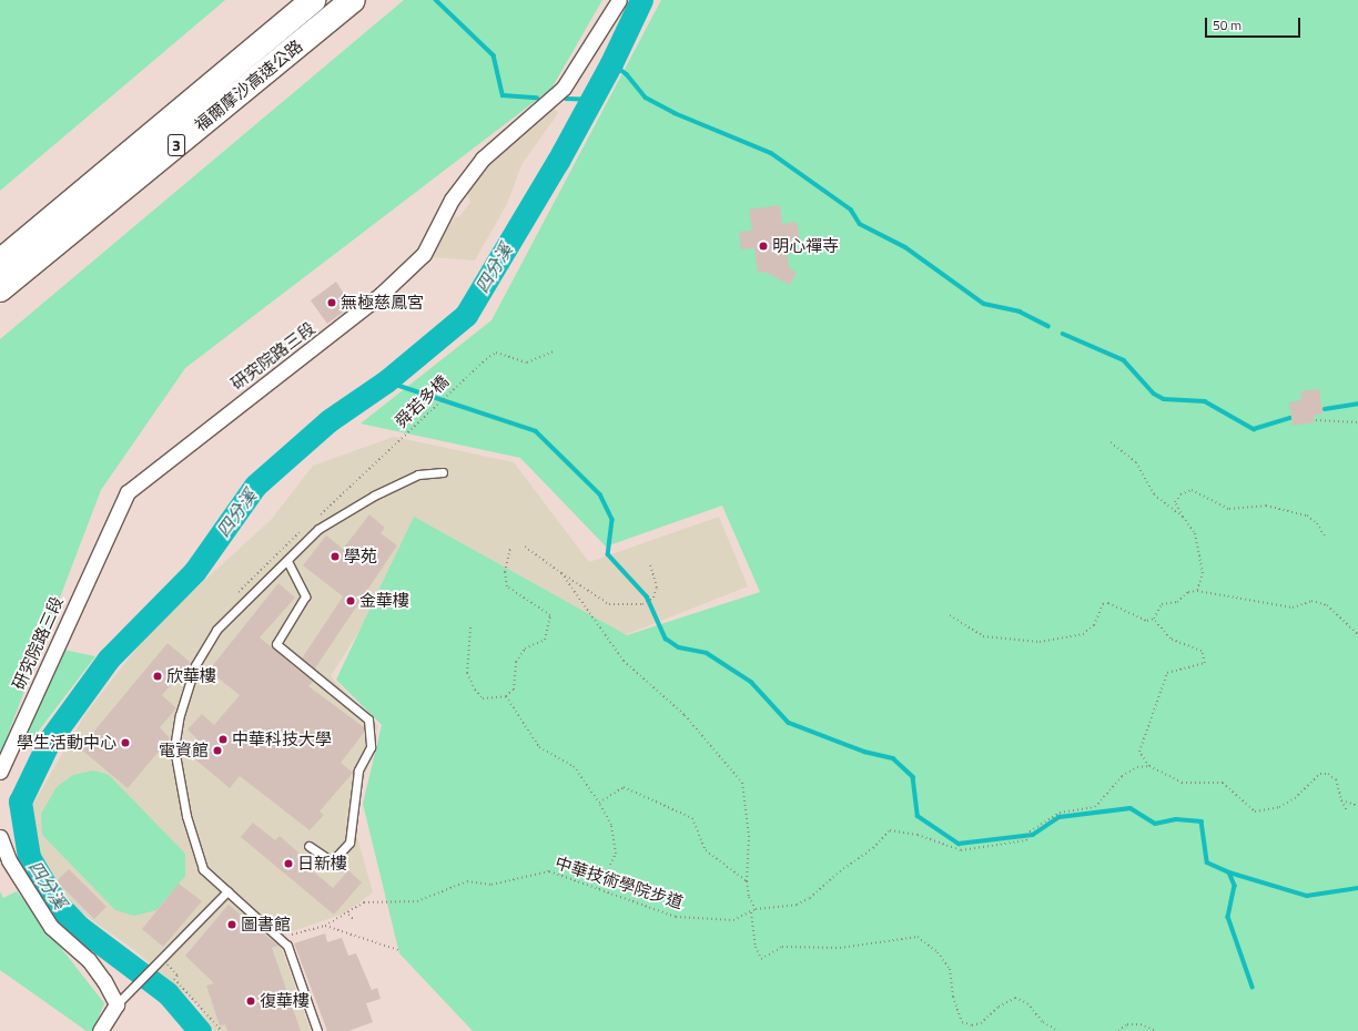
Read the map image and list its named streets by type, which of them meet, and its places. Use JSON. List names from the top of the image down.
{
  "streets": {
    "highway": ["福爾摩沙高速公路", "3"],
    "street": ["研究院路三段"],
    "path": ["舜若多橋", "中華技術學院步道"]
  },
  "water": ["四分溪"],
  "places": [
    "明心禪寺",
    "無極慈鳳宮",
    "學苑",
    "金華樓",
    "欣華樓",
    "中華科技大學",
    "學生活動中心",
    "電資館",
    "日新樓",
    "圖書館",
    "復華樓"
  ],
  "scale_bar": "50 m"
}
